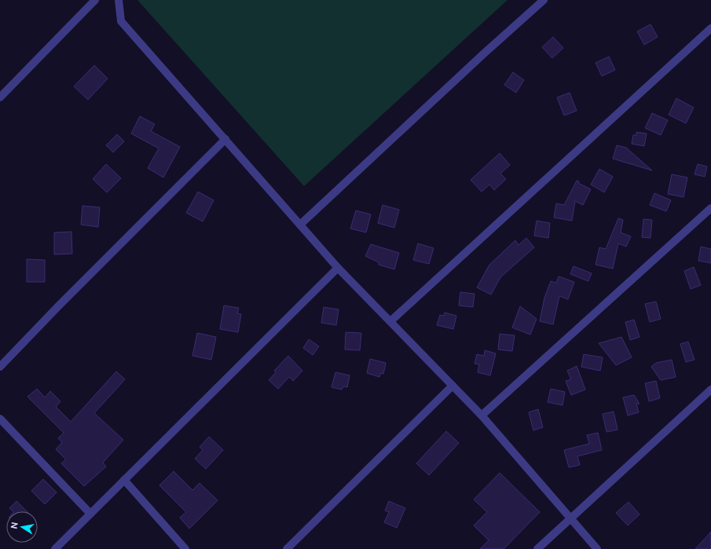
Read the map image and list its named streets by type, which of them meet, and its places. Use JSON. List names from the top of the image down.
{
  "north": "left"
}
